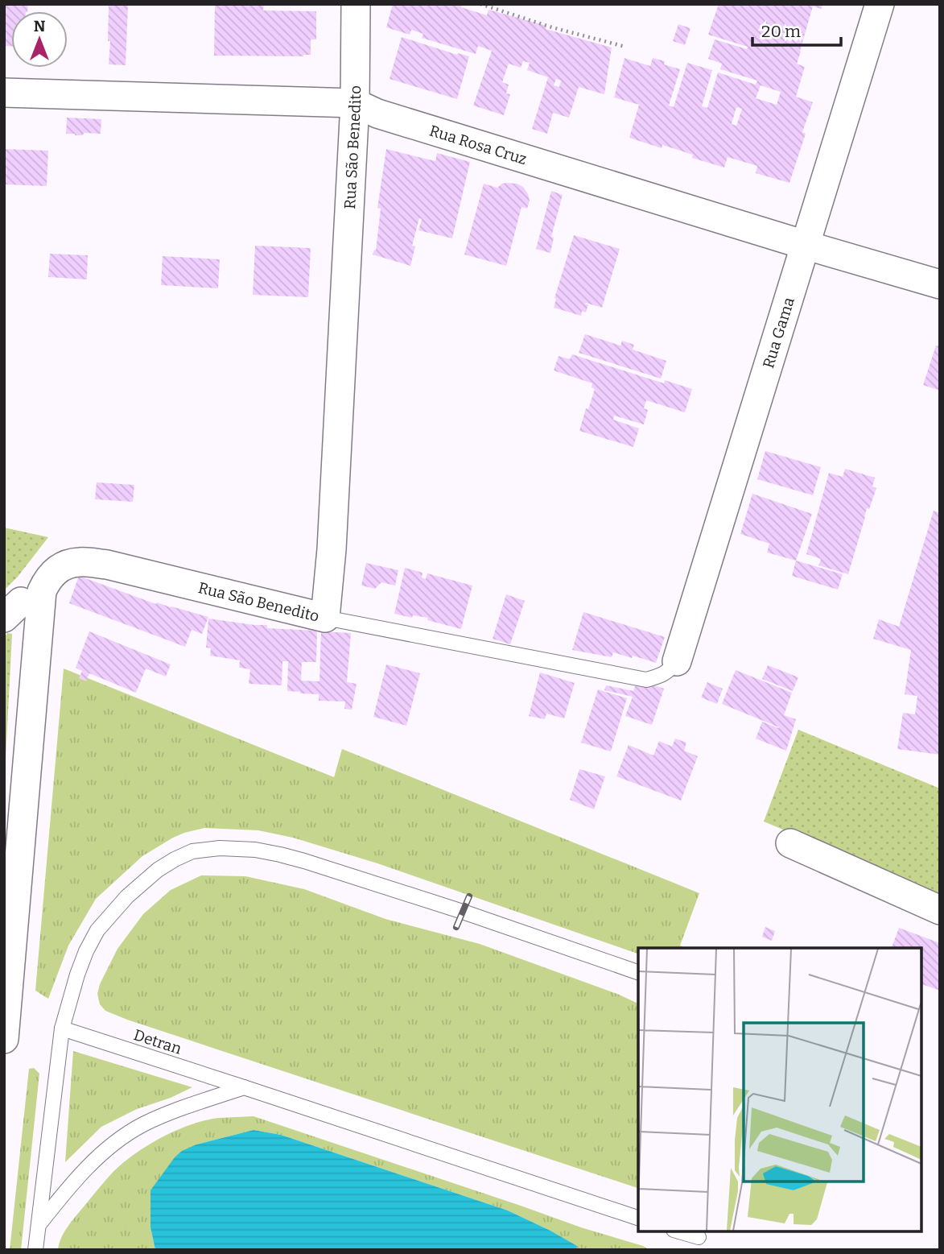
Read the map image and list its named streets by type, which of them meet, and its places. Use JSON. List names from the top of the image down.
{
  "streets": {
    "street": ["Rua Rosa Cruz", "Rua São Benedito", "Rua Gama"],
    "lane": ["Detran"]
  },
  "crossings": [
    ["Rua Rosa Cruz", "Rua São Benedito"],
    ["Rua Rosa Cruz", "Rua Gama"]
  ],
  "scale_bar": "20 m",
  "north": "top"
}
